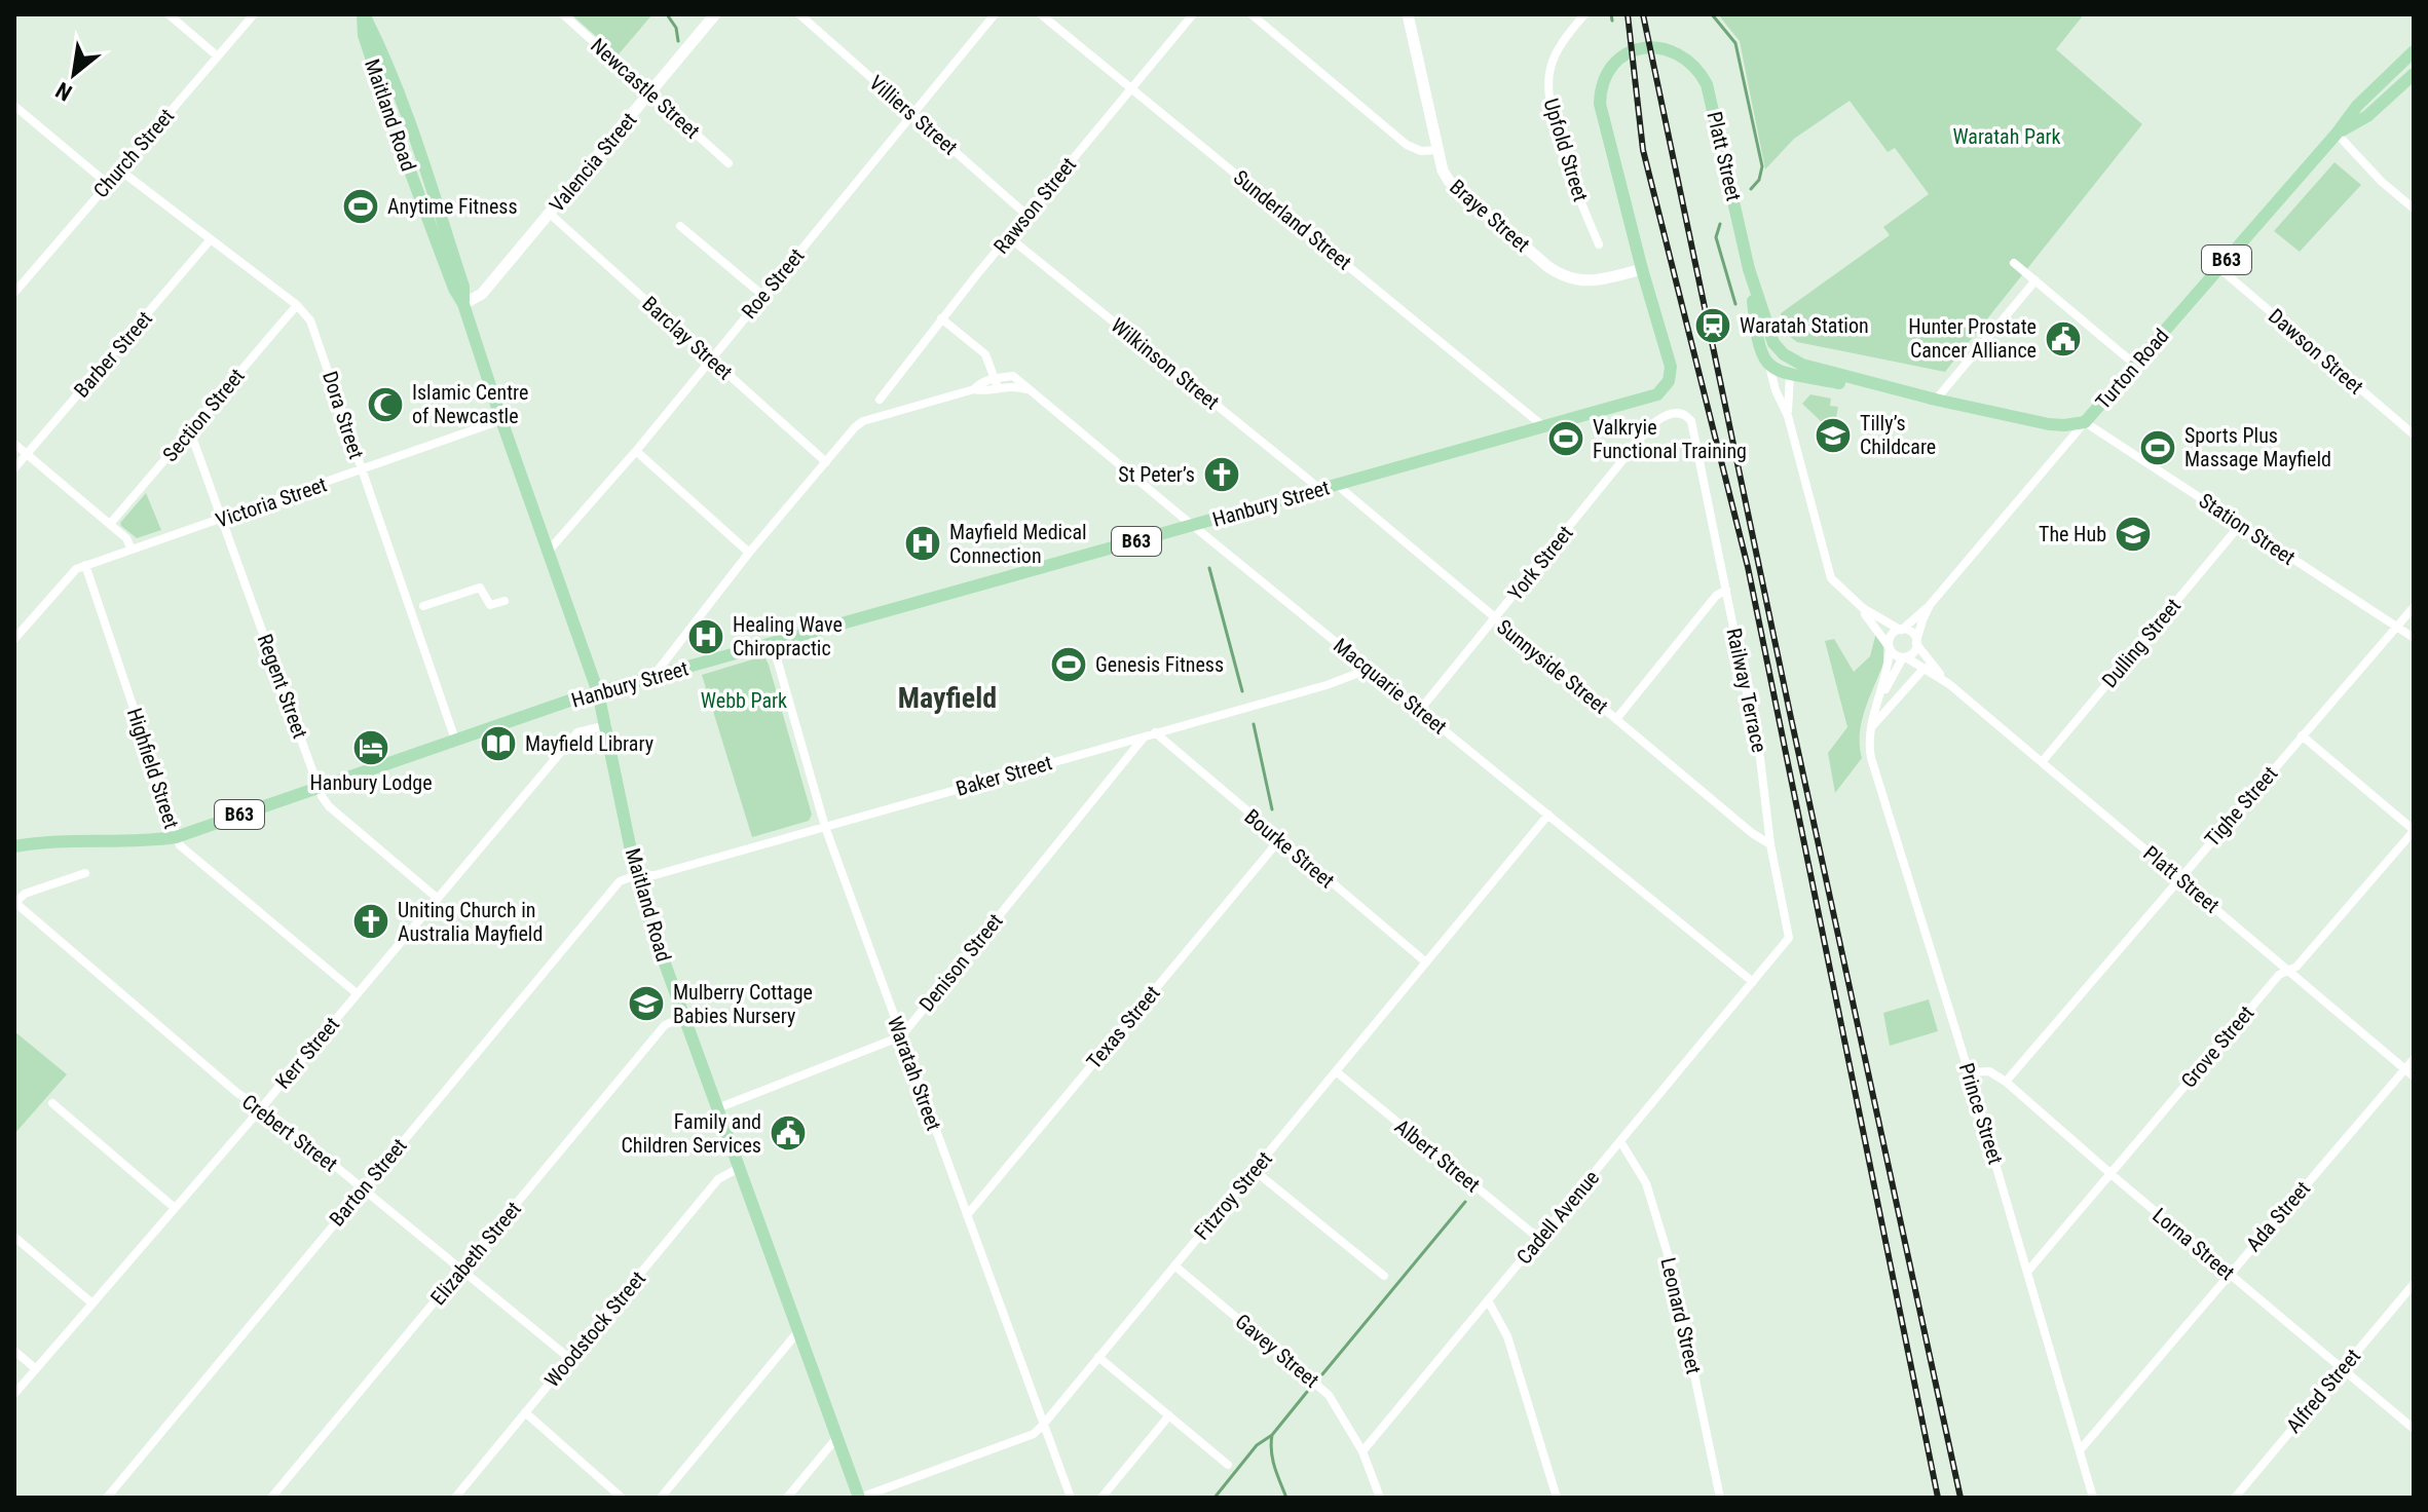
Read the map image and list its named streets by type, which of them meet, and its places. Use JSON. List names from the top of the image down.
{
  "streets": {
    "main road": [
      "Maitland Road",
      "Platt Street",
      "B63",
      "Turton Road",
      "Hanbury Street"
    ],
    "street": [
      "Newcastle Street",
      "Villiers Street",
      "Upfold Street",
      "Church Street",
      "Valencia Street",
      "Rawson Street",
      "Braye Street",
      "Sunderland Street",
      "Roe Street",
      "Barclay Street",
      "Dawson Street",
      "Barber Street",
      "Wilkinson Street",
      "Section Street",
      "Dora Street",
      "Victoria Street",
      "Station Street",
      "York Street",
      "Dulling Street",
      "Sunnyside Street",
      "Regent Street",
      "Macquarie Street",
      "Railway Terrace",
      "Highfield Street",
      "Baker Street",
      "Tighe Street",
      "Bourke Street",
      "Denison Street",
      "Texas Street",
      "Grove Street",
      "Kerr Street",
      "Waratah Street",
      "Prince Street",
      "Crebert Street",
      "Albert Street",
      "Barton Street",
      "Fitzroy Street",
      "Ada Street",
      "Cadell Avenue",
      "Lorna Street",
      "Elizabeth Street",
      "Leonard Street",
      "Woodstock Street",
      "Gavey Street",
      "Alfred Street"
    ]
  },
  "crossings": [
    ["Newcastle Street", "Valencia Street"],
    ["Maitland Road", "Valencia Street"],
    ["Maitland Road", "Roe Street"],
    ["Maitland Road", "Victoria Street"],
    ["Maitland Road", "Hanbury Street"],
    ["Maitland Road", "Baker Street"],
    ["Maitland Road", "Denison Street"],
    ["Maitland Road", "Kerr Street"],
    ["Maitland Road", "Barton Street"],
    ["Maitland Road", "Fitzroy Street"],
    ["Maitland Road", "Elizabeth Street"],
    ["Maitland Road", "Woodstock Street"],
    ["Villiers Street", "Rawson Street"],
    ["Villiers Street", "Roe Street"],
    ["Church Street", "Dora Street"],
    ["Platt Street", "Braye Street"],
    ["Platt Street", "B63"],
    ["Platt Street", "Turton Road"],
    ["Platt Street", "Hanbury Street"],
    ["Platt Street", "Dulling Street"],
    ["Platt Street", "Tighe Street"],
    ["Platt Street", "Grove Street"],
    ["Platt Street", "Prince Street"],
    ["Platt Street", "Ada Street"],
    ["Valencia Street", "Barclay Street"],
    ["Rawson Street", "Sunderland Street"],
    ["Rawson Street", "Wilkinson Street"],
    ["Braye Street", "Hanbury Street"],
    ["Sunderland Street", "Hanbury Street"],
    ["B63", "Turton Road"],
    ["B63", "Station Street"],
    ["Roe Street", "Barclay Street"],
    ["Dawson Street", "Turton Road"],
    ["Barber Street", "Dora Street"],
    ["Wilkinson Street", "Hanbury Street"],
    ["Turton Road", "Station Street"],
    ["Turton Road", "Prince Street"],
    ["Section Street", "Dora Street"],
    ["Section Street", "Regent Street"],
    ["Dora Street", "Victoria Street"],
    ["Dora Street", "Hanbury Street"],
    ["Victoria Street", "Regent Street"],
    ["Victoria Street", "Highfield Street"],
    ["Hanbury Street", "Sunnyside Street"],
    ["Hanbury Street", "Regent Street"],
    ["Hanbury Street", "Macquarie Street"],
    ["Hanbury Street", "Highfield Street"],
    ["Hanbury Street", "Waratah Street"],
    ["Station Street", "Dulling Street"],
    ["Station Street", "Tighe Street"],
    ["York Street", "Sunnyside Street"],
    ["York Street", "Macquarie Street"],
    ["York Street", "Railway Terrace"],
    ["Sunnyside Street", "Railway Terrace"],
    ["Regent Street", "Kerr Street"],
    ["Macquarie Street", "Railway Terrace"],
    ["Macquarie Street", "Baker Street"],
    ["Macquarie Street", "Fitzroy Street"],
    ["Macquarie Street", "Cadell Avenue"],
    ["Railway Terrace", "Cadell Avenue"],
    ["Highfield Street", "Kerr Street"],
    ["Baker Street", "Bourke Street"],
    ["Baker Street", "Denison Street"],
    ["Baker Street", "Waratah Street"],
    ["Baker Street", "Barton Street"],
    ["Tighe Street", "Lorna Street"],
    ["Bourke Street", "Texas Street"],
    ["Bourke Street", "Fitzroy Street"],
    ["Denison Street", "Waratah Street"],
    ["Texas Street", "Waratah Street"],
    ["Grove Street", "Prince Street"],
    ["Grove Street", "Lorna Street"],
    ["Kerr Street", "Crebert Street"],
    ["Waratah Street", "Fitzroy Street"],
    ["Prince Street", "Ada Street"],
    ["Prince Street", "Lorna Street"],
    ["Crebert Street", "Barton Street"],
    ["Crebert Street", "Elizabeth Street"],
    ["Crebert Street", "Woodstock Street"],
    ["Albert Street", "Fitzroy Street"],
    ["Albert Street", "Cadell Avenue"],
    ["Fitzroy Street", "Gavey Street"],
    ["Ada Street", "Lorna Street"],
    ["Cadell Avenue", "Leonard Street"],
    ["Cadell Avenue", "Gavey Street"],
    ["Lorna Street", "Alfred Street"]
  ],
  "districts": ["Mayfield"],
  "parks": ["Waratah Park", "Webb Park"],
  "places": {
    "sports": [
      "Anytime Fitness",
      "Valkryie Functional Training",
      "Sports Plus Massage Mayfield",
      "Genesis Fitness"
    ],
    "station": ["Waratah Station"],
    "public building": ["Hunter Prostate Cancer Alliance", "Family and Children Services"],
    "mosque": ["Islamic Centre of Newcastle"],
    "school or university": ["Tilly’s Childcare", "The Hub", "Mulberry Cottage Babies Nursery"],
    "church": ["St Peter’s", "Uniting Church in Australia Mayfield"],
    "hospital": ["Mayfield Medical Connection", "Healing Wave Chiropractic"],
    "library": ["Mayfield Library"],
    "hotel": ["Hanbury Lodge"]
  },
  "north": "bottom left"
}
